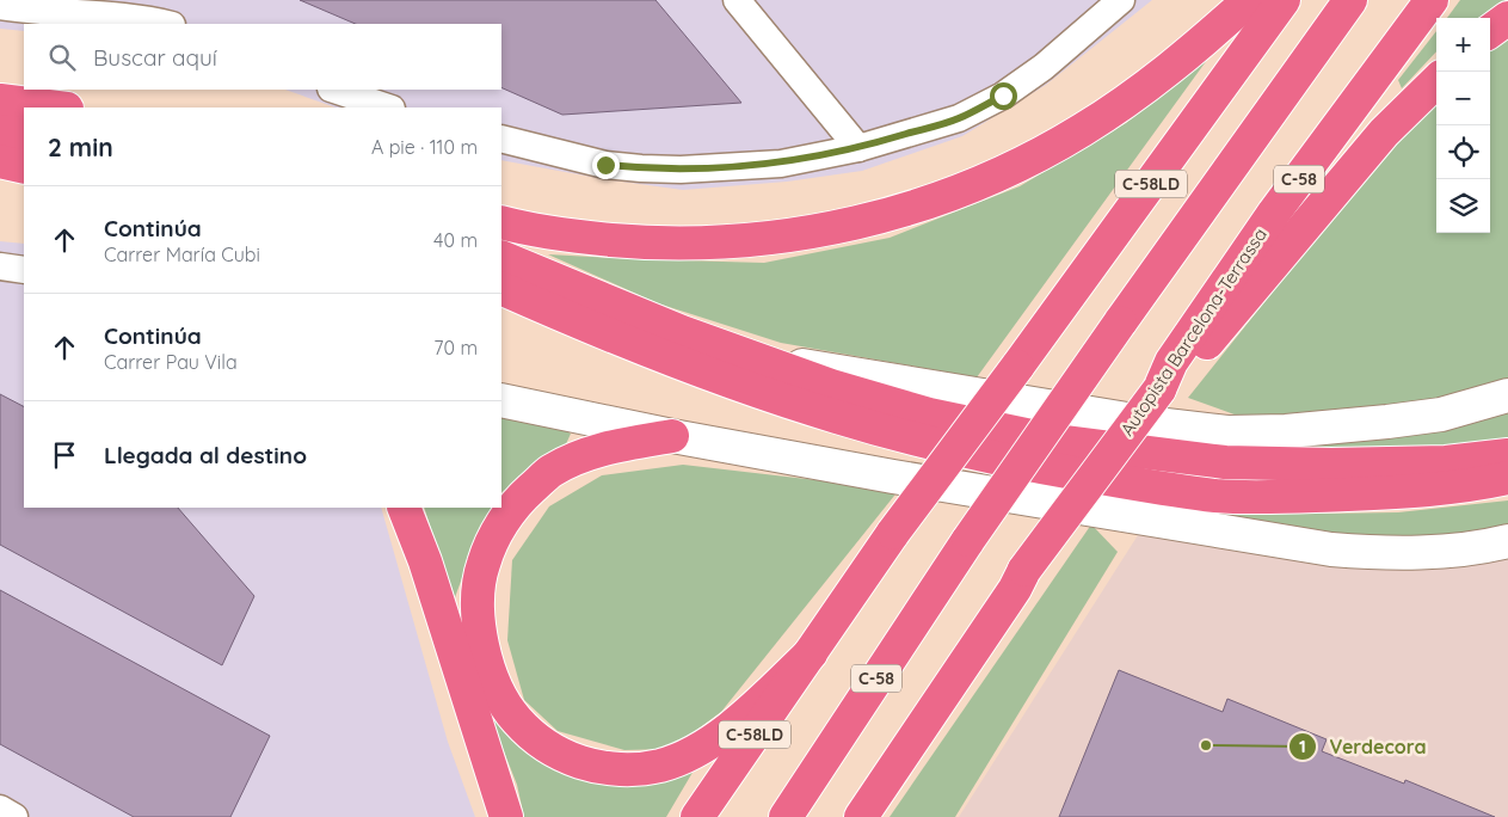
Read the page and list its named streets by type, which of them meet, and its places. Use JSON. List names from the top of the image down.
{
  "streets": {
    "highway": ["C-58", "C-58LD", "Autopista Barcelona-Terrassa"]
  },
  "places": ["Verdecora"],
  "page": {
    "map_buttons": ["+", "−"],
    "search": "Buscar aquí",
    "heading": ["2 min", "A pie · 110 m"],
    "list": [
      ["Continúa", "Carrer María Cubi", "40 m"],
      ["Continúa", "Carrer Pau Vila", "70 m"],
      "Llegada al destino"
    ]
  }
}
